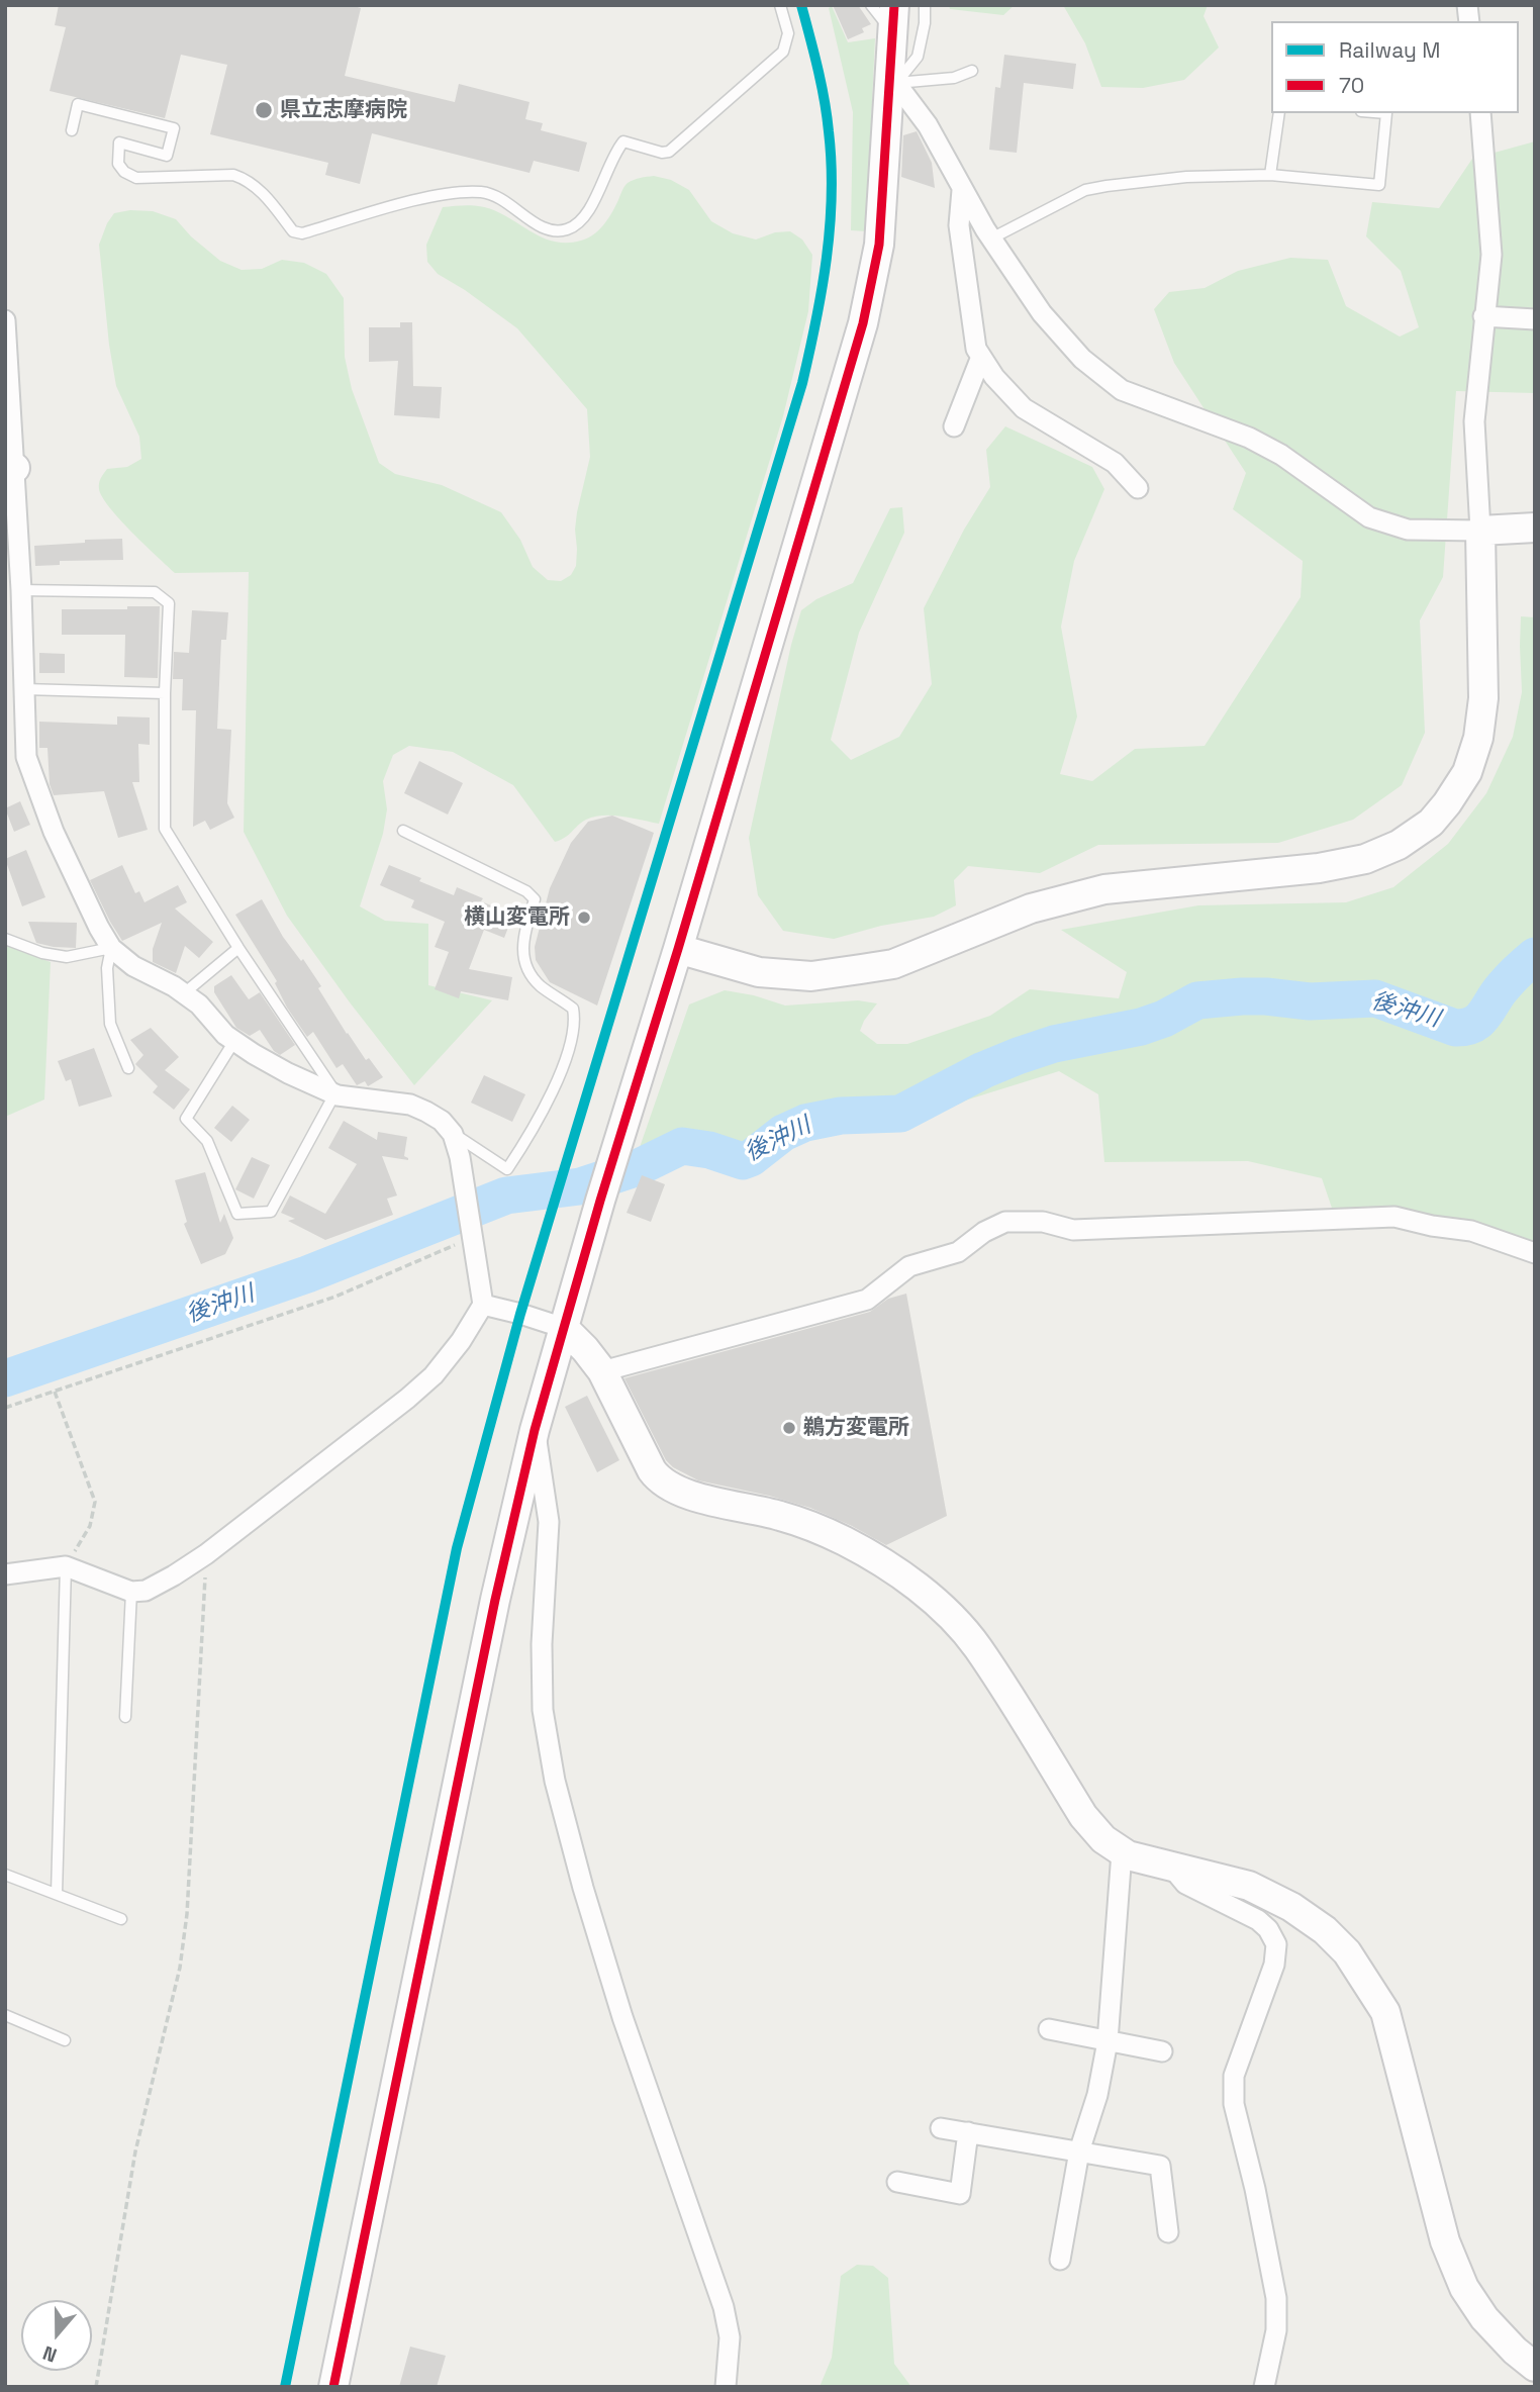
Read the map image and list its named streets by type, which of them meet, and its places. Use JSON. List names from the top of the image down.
{
  "water": ["後沖川"],
  "places": ["県立志摩病院", "横山変電所", "鵜方変電所"],
  "lines": ["rail line M", "transit line 70"],
  "legend": ["Railway M", "70"],
  "north": "bottom"
}
